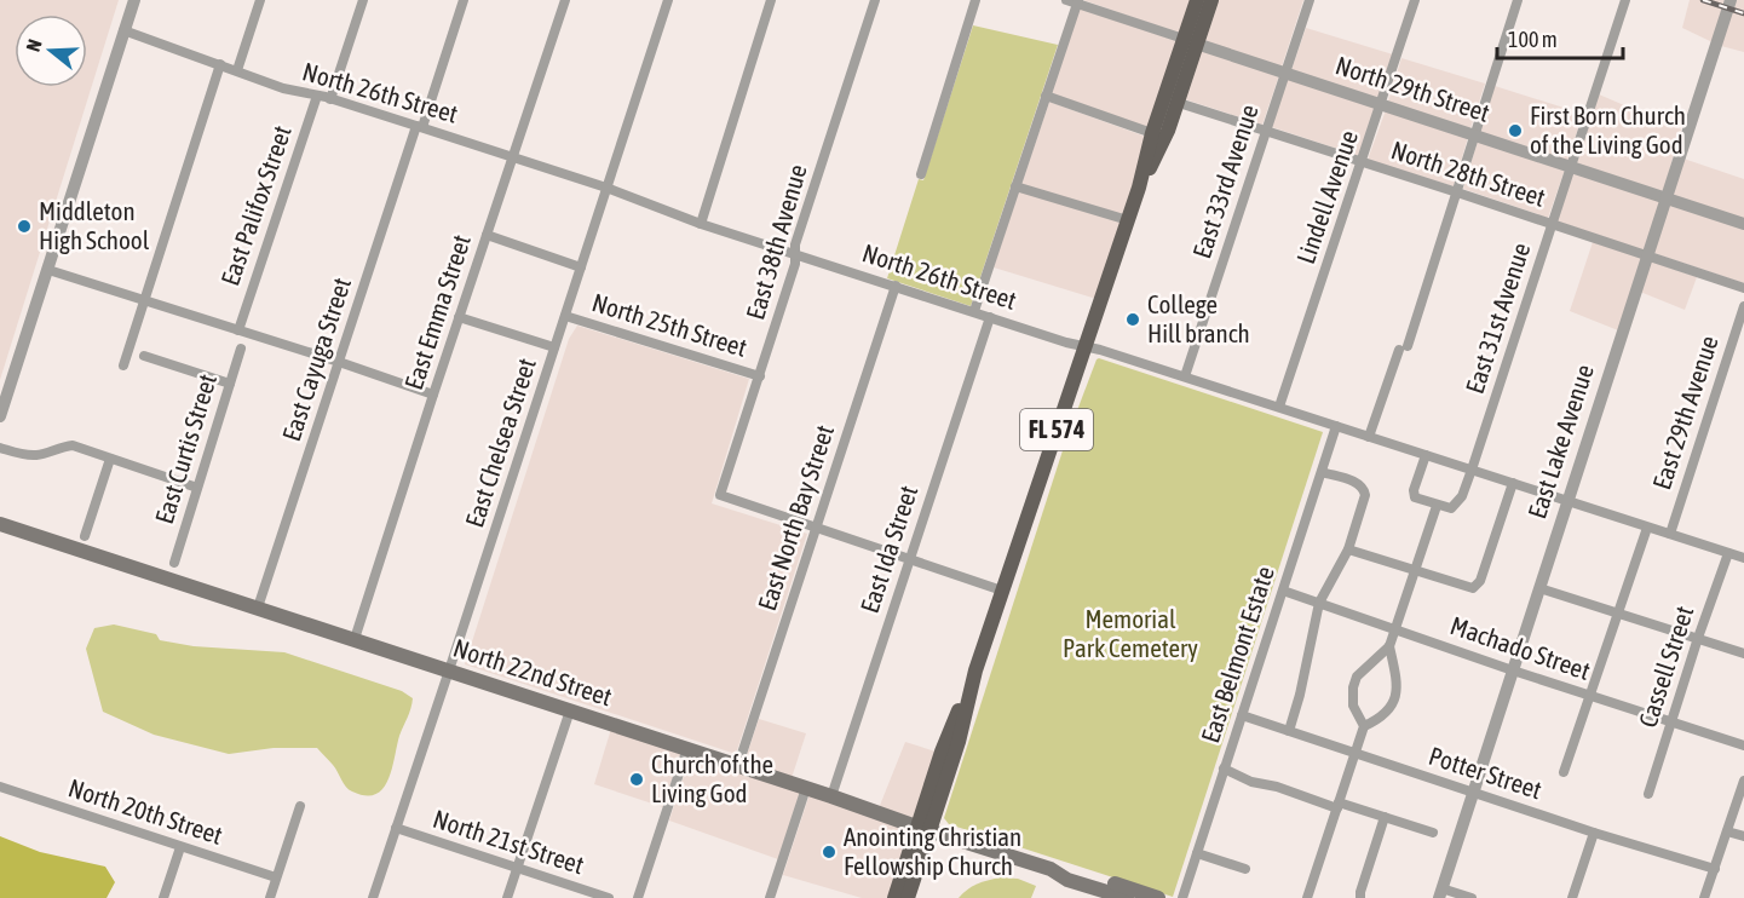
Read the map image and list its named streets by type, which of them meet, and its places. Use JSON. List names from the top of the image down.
{
  "streets": {
    "main road": ["FL 574", "North 22nd Street"],
    "street": [
      "North 29th Street",
      "North 26th Street",
      "North 28th Street",
      "East 33rd Avenue",
      "Lindell Avenue",
      "East Palifox Street",
      "East 38th Avenue",
      "East Emma Street",
      "East 31st Avenue",
      "North 25th Street",
      "East Cayuga Street",
      "East 29th Avenue",
      "East Lake Avenue",
      "East Chelsea Street",
      "East Curtis Street",
      "East North Bay Street",
      "East Ida Street",
      "Machado Street",
      "East Belmont Estate",
      "Cassell Street",
      "Potter Street",
      "North 20th Street",
      "North 21st Street"
    ]
  },
  "crossings": [
    ["North 29th Street", "East 33rd Avenue"],
    ["North 29th Street", "Lindell Avenue"],
    ["North 29th Street", "East 31st Avenue"],
    ["North 29th Street", "FL 574"],
    ["North 29th Street", "East Lake Avenue"],
    ["North 26th Street", "East 33rd Avenue"],
    ["North 26th Street", "Lindell Avenue"],
    ["North 26th Street", "East Palifox Street"],
    ["North 26th Street", "East 38th Avenue"],
    ["North 26th Street", "East Emma Street"],
    ["North 26th Street", "East 31st Avenue"],
    ["North 26th Street", "East Cayuga Street"],
    ["North 26th Street", "East 29th Avenue"],
    ["North 26th Street", "FL 574"],
    ["North 26th Street", "East Lake Avenue"],
    ["North 26th Street", "East Chelsea Street"],
    ["North 26th Street", "East North Bay Street"],
    ["North 26th Street", "East Ida Street"],
    ["North 26th Street", "East Belmont Estate"],
    ["North 26th Street", "Cassell Street"],
    ["North 28th Street", "East 33rd Avenue"],
    ["North 28th Street", "Lindell Avenue"],
    ["North 28th Street", "East 31st Avenue"],
    ["North 28th Street", "FL 574"],
    ["North 28th Street", "East Lake Avenue"],
    ["East 38th Avenue", "North 25th Street"],
    ["East 38th Avenue", "East North Bay Street"],
    ["East Emma Street", "North 22nd Street"],
    ["North 25th Street", "East Chelsea Street"],
    ["East Cayuga Street", "North 22nd Street"],
    ["FL 574", "North 22nd Street"],
    ["East Lake Avenue", "Machado Street"],
    ["East Lake Avenue", "Potter Street"],
    ["East Chelsea Street", "North 22nd Street"],
    ["East Chelsea Street", "North 21st Street"],
    ["East North Bay Street", "North 22nd Street"],
    ["East Ida Street", "North 22nd Street"],
    ["Machado Street", "East Belmont Estate"],
    ["Machado Street", "Cassell Street"],
    ["East Belmont Estate", "Potter Street"]
  ],
  "parks": ["Memorial Park Cemetery"],
  "places": [
    "First Born Church of the Living God",
    "Middleton High School",
    "College Hill branch",
    "Church of the Living God",
    "Anointing Christian Fellowship Church"
  ],
  "scale_bar": "100 m",
  "north": "left"
}
